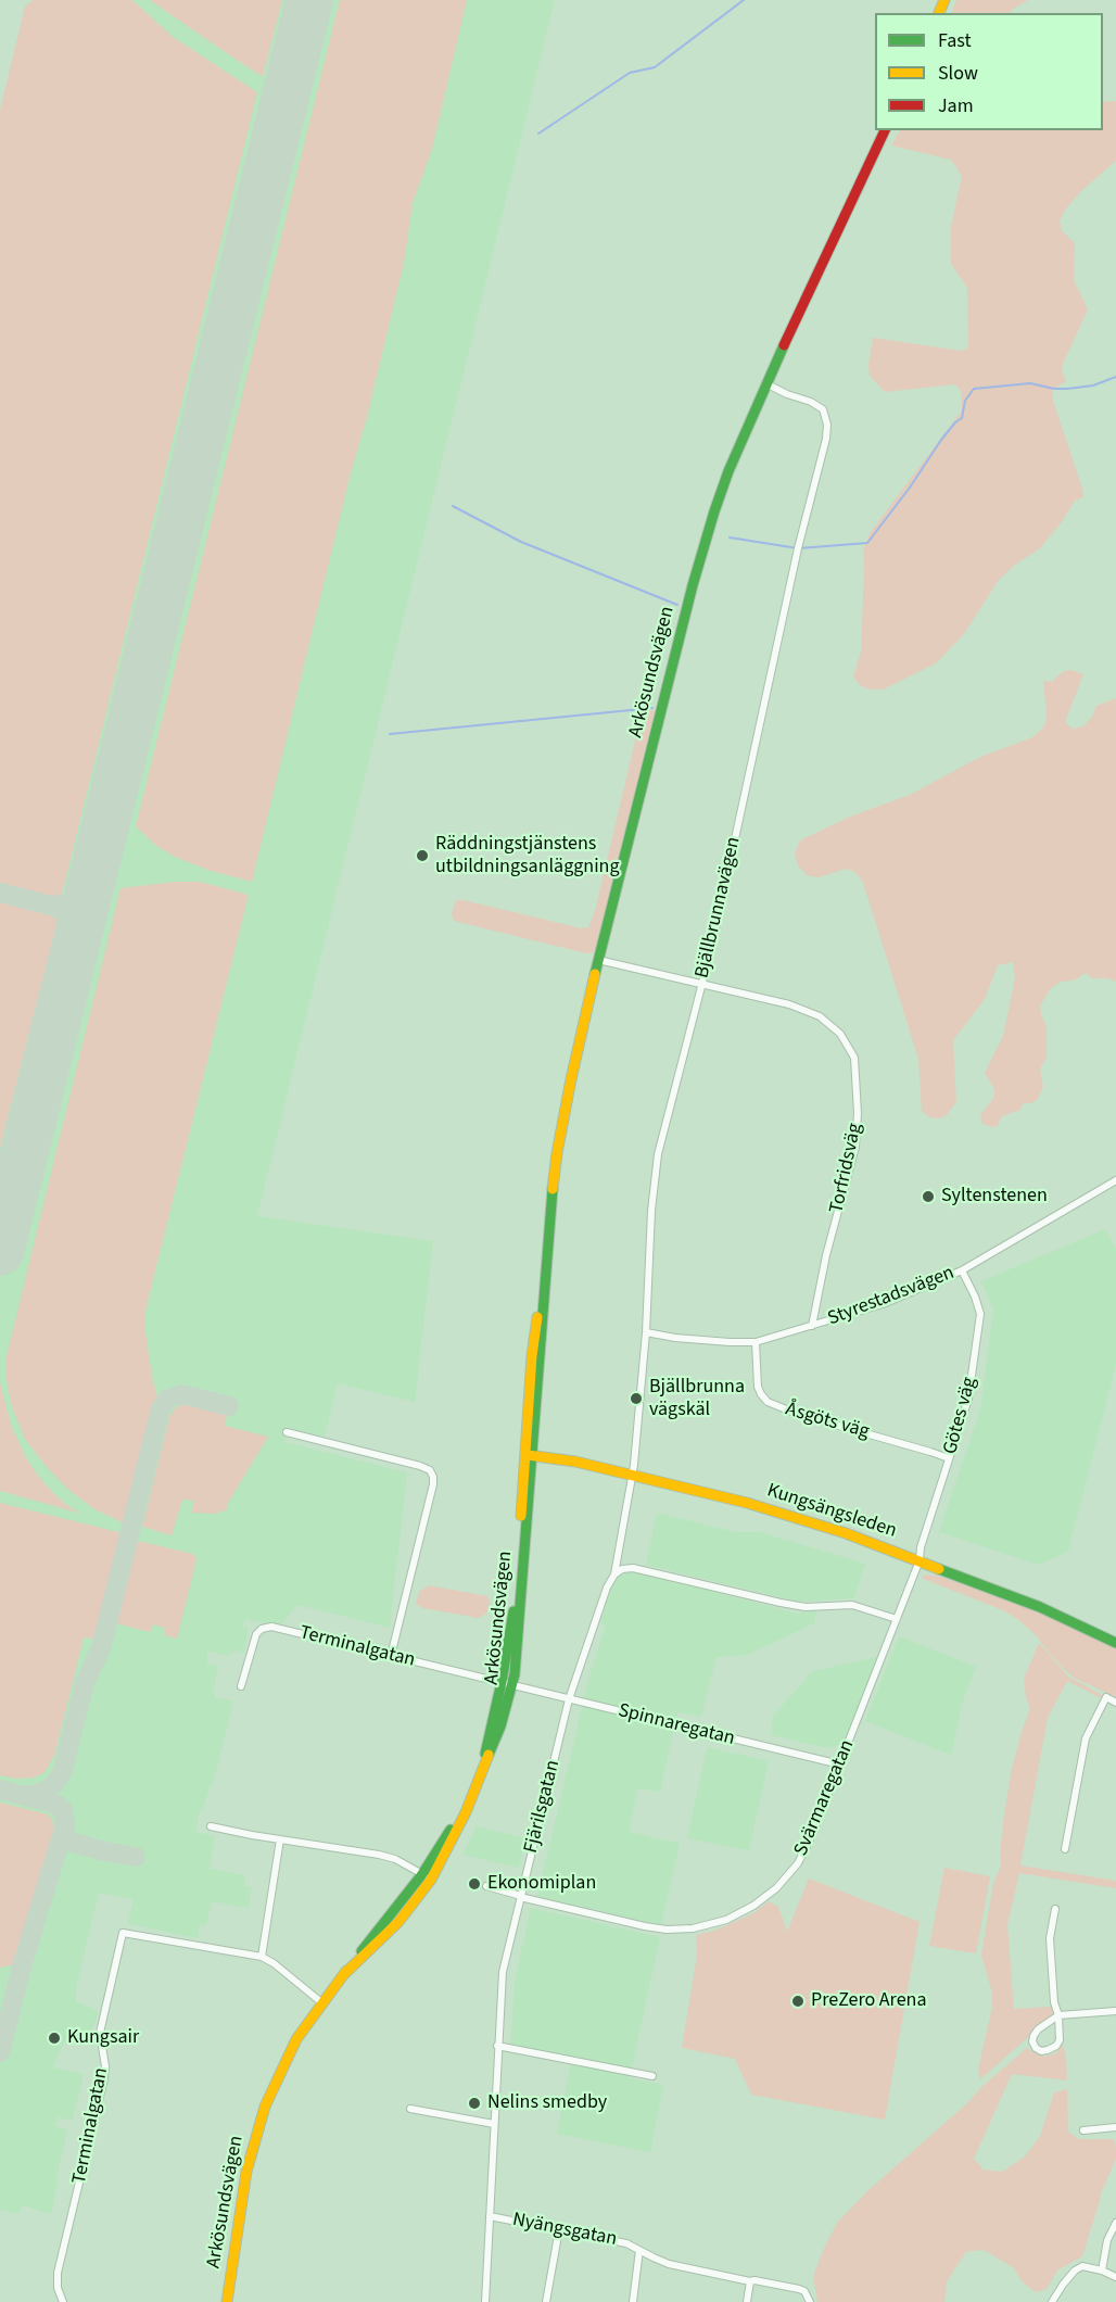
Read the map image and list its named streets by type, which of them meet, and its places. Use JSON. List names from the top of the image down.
{
  "streets": {
    "main road": ["Arkösundsvägen", "Kungsängsleden"],
    "street": [
      "Bjällbrunnavägen",
      "Torfridsväg",
      "Styrestadsvägen",
      "Götes väg",
      "Åsgöts väg",
      "Terminalgatan",
      "Spinnaregatan",
      "Svärmaregatan",
      "Fjärilsgatan",
      "Nyängsgatan"
    ]
  },
  "crossings": [
    ["Arkösundsvägen", "Bjällbrunnavägen"],
    ["Arkösundsvägen", "Torfridsväg"],
    ["Arkösundsvägen", "Kungsängsleden"],
    ["Arkösundsvägen", "Terminalgatan"],
    ["Arkösundsvägen", "Spinnaregatan"],
    ["Bjällbrunnavägen", "Torfridsväg"],
    ["Bjällbrunnavägen", "Styrestadsvägen"],
    ["Bjällbrunnavägen", "Kungsängsleden"],
    ["Bjällbrunnavägen", "Fjärilsgatan"],
    ["Torfridsväg", "Styrestadsvägen"],
    ["Styrestadsvägen", "Götes väg"],
    ["Styrestadsvägen", "Åsgöts väg"],
    ["Götes väg", "Åsgöts väg"],
    ["Götes väg", "Kungsängsleden"],
    ["Götes väg", "Svärmaregatan"],
    ["Kungsängsleden", "Svärmaregatan"],
    ["Kungsängsleden", "Fjärilsgatan"],
    ["Terminalgatan", "Spinnaregatan"],
    ["Spinnaregatan", "Svärmaregatan"],
    ["Spinnaregatan", "Fjärilsgatan"],
    ["Svärmaregatan", "Fjärilsgatan"],
    ["Fjärilsgatan", "Nyängsgatan"]
  ],
  "places": [
    "Räddningstjänstens utbildningsanläggning",
    "Syltenstenen",
    "Bjällbrunna vägskäl",
    "Ekonomiplan",
    "PreZero Arena",
    "Kungsair",
    "Nelins smedby"
  ],
  "legend": ["Fast", "Slow", "Jam"]
}
